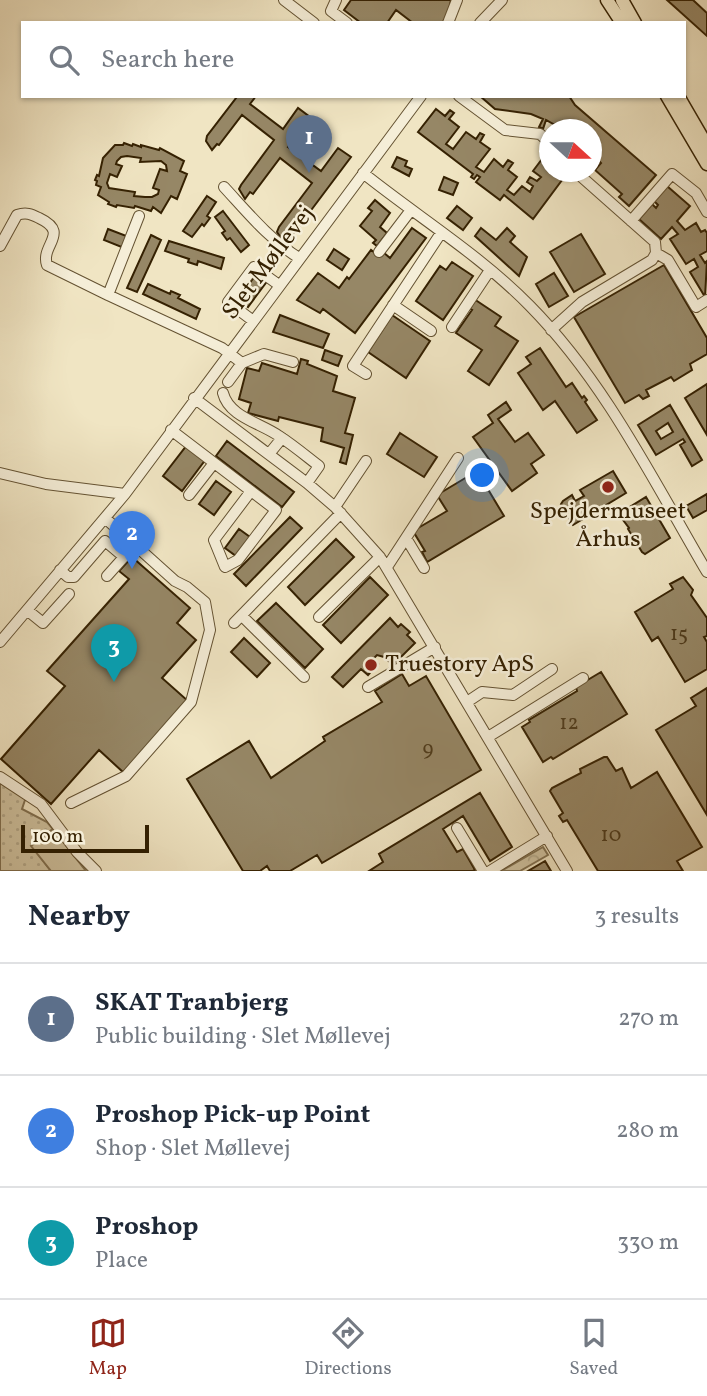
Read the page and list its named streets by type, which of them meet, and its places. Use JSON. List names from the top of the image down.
{
  "streets": {
    "street": ["Slet Møllevej"]
  },
  "places": ["Spejdermuseet Århus", "Truestory ApS"],
  "house_numbers": [
    "15",
    "12",
    "9",
    "10"
  ],
  "scale_bar": "100 m",
  "north": "right",
  "page": {
    "search": "Search here",
    "pins": ["1", "2", "3"],
    "scale": "100 m",
    "heading": ["Nearby", "3 results"],
    "list": [
      {
        "mark": "1",
        "name": "SKAT Tranbjerg",
        "note": "Public building · Slet Møllevej",
        "value": "270 m"
      },
      {
        "mark": "2",
        "name": "Proshop Pick-up Point",
        "note": "Shop · Slet Møllevej",
        "value": "280 m"
      },
      {
        "mark": "3",
        "name": "Proshop",
        "note": "Place",
        "value": "330 m"
      }
    ],
    "nav": ["Map", "Directions", "Saved"]
  }
}
